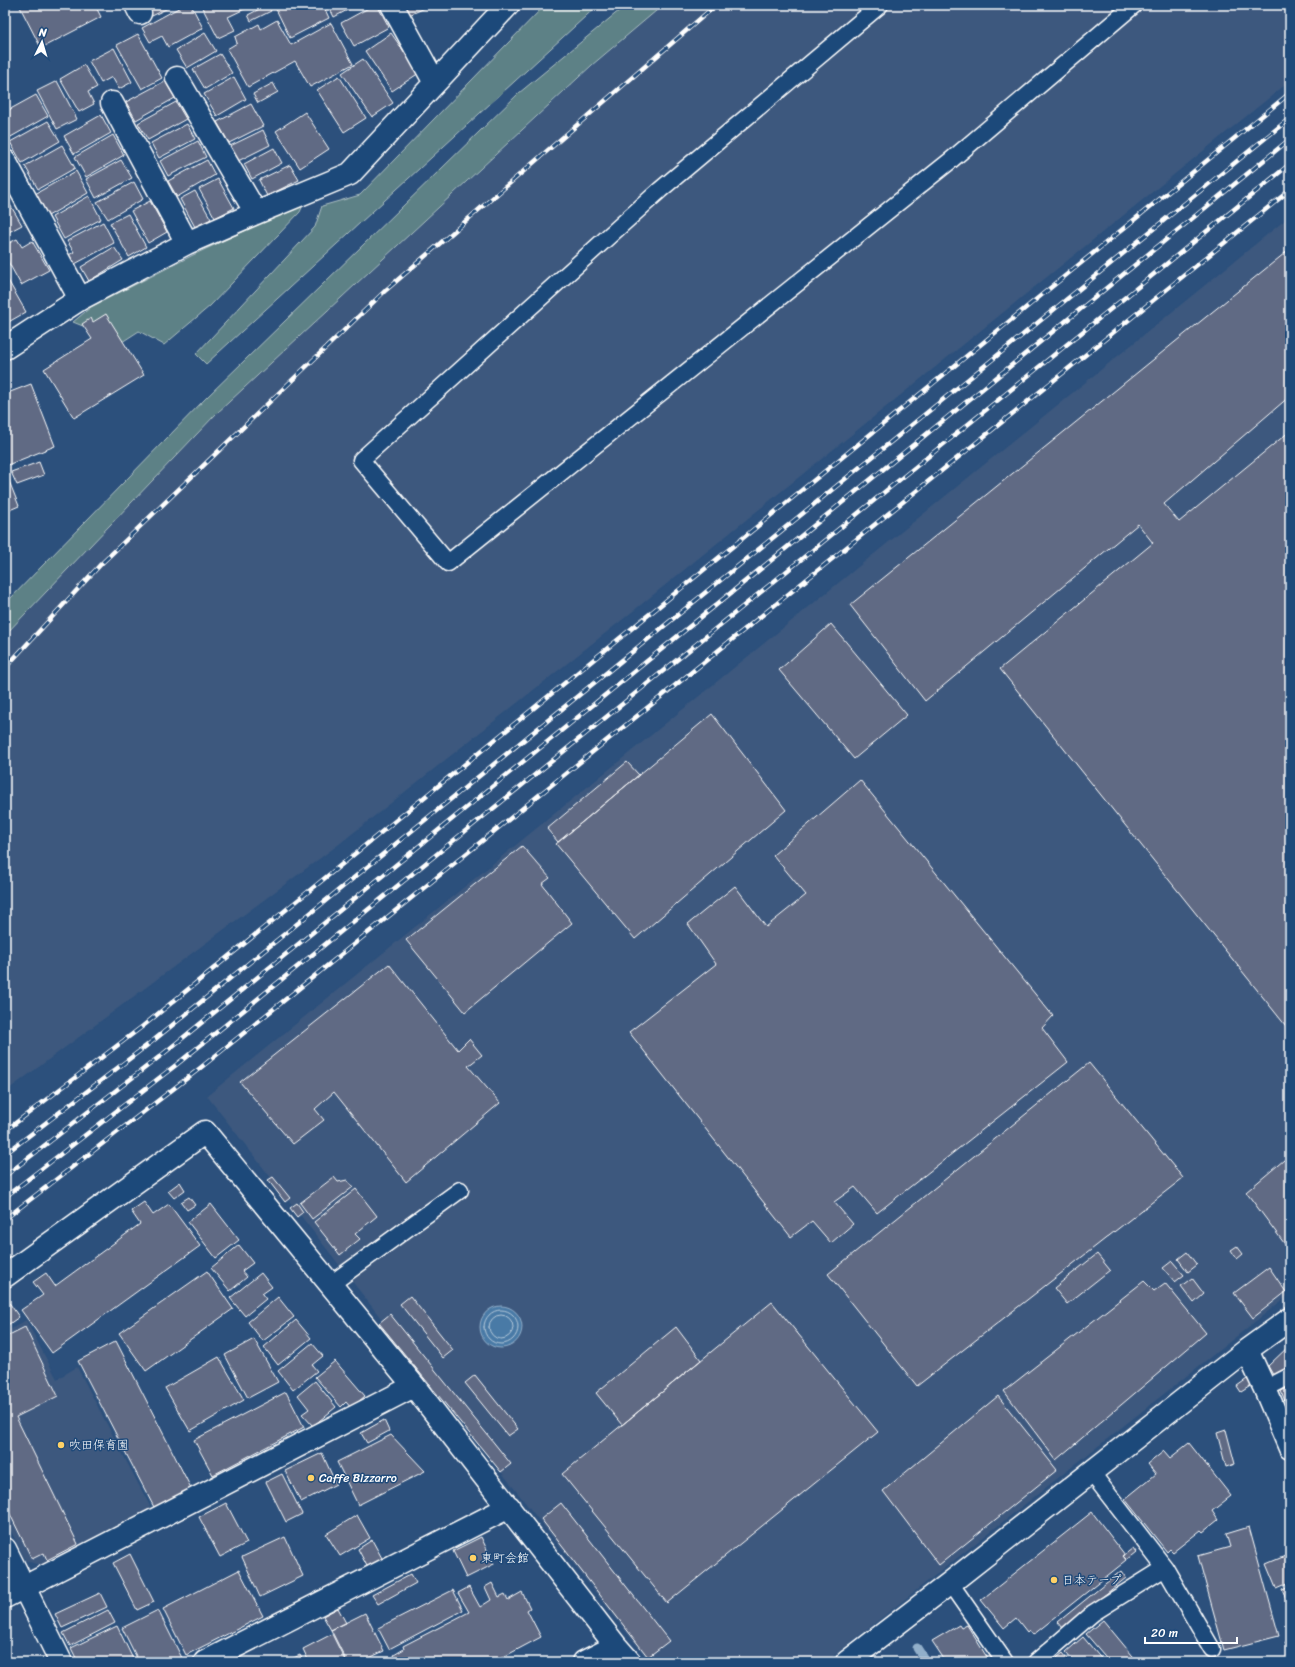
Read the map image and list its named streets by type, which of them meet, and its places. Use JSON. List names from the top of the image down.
{
  "places": [
    "吹田保育園",
    "Caffe Bizzarro",
    "東町会館",
    "日本テープ"
  ],
  "scale_bar": "20 m",
  "north": "top"
}
